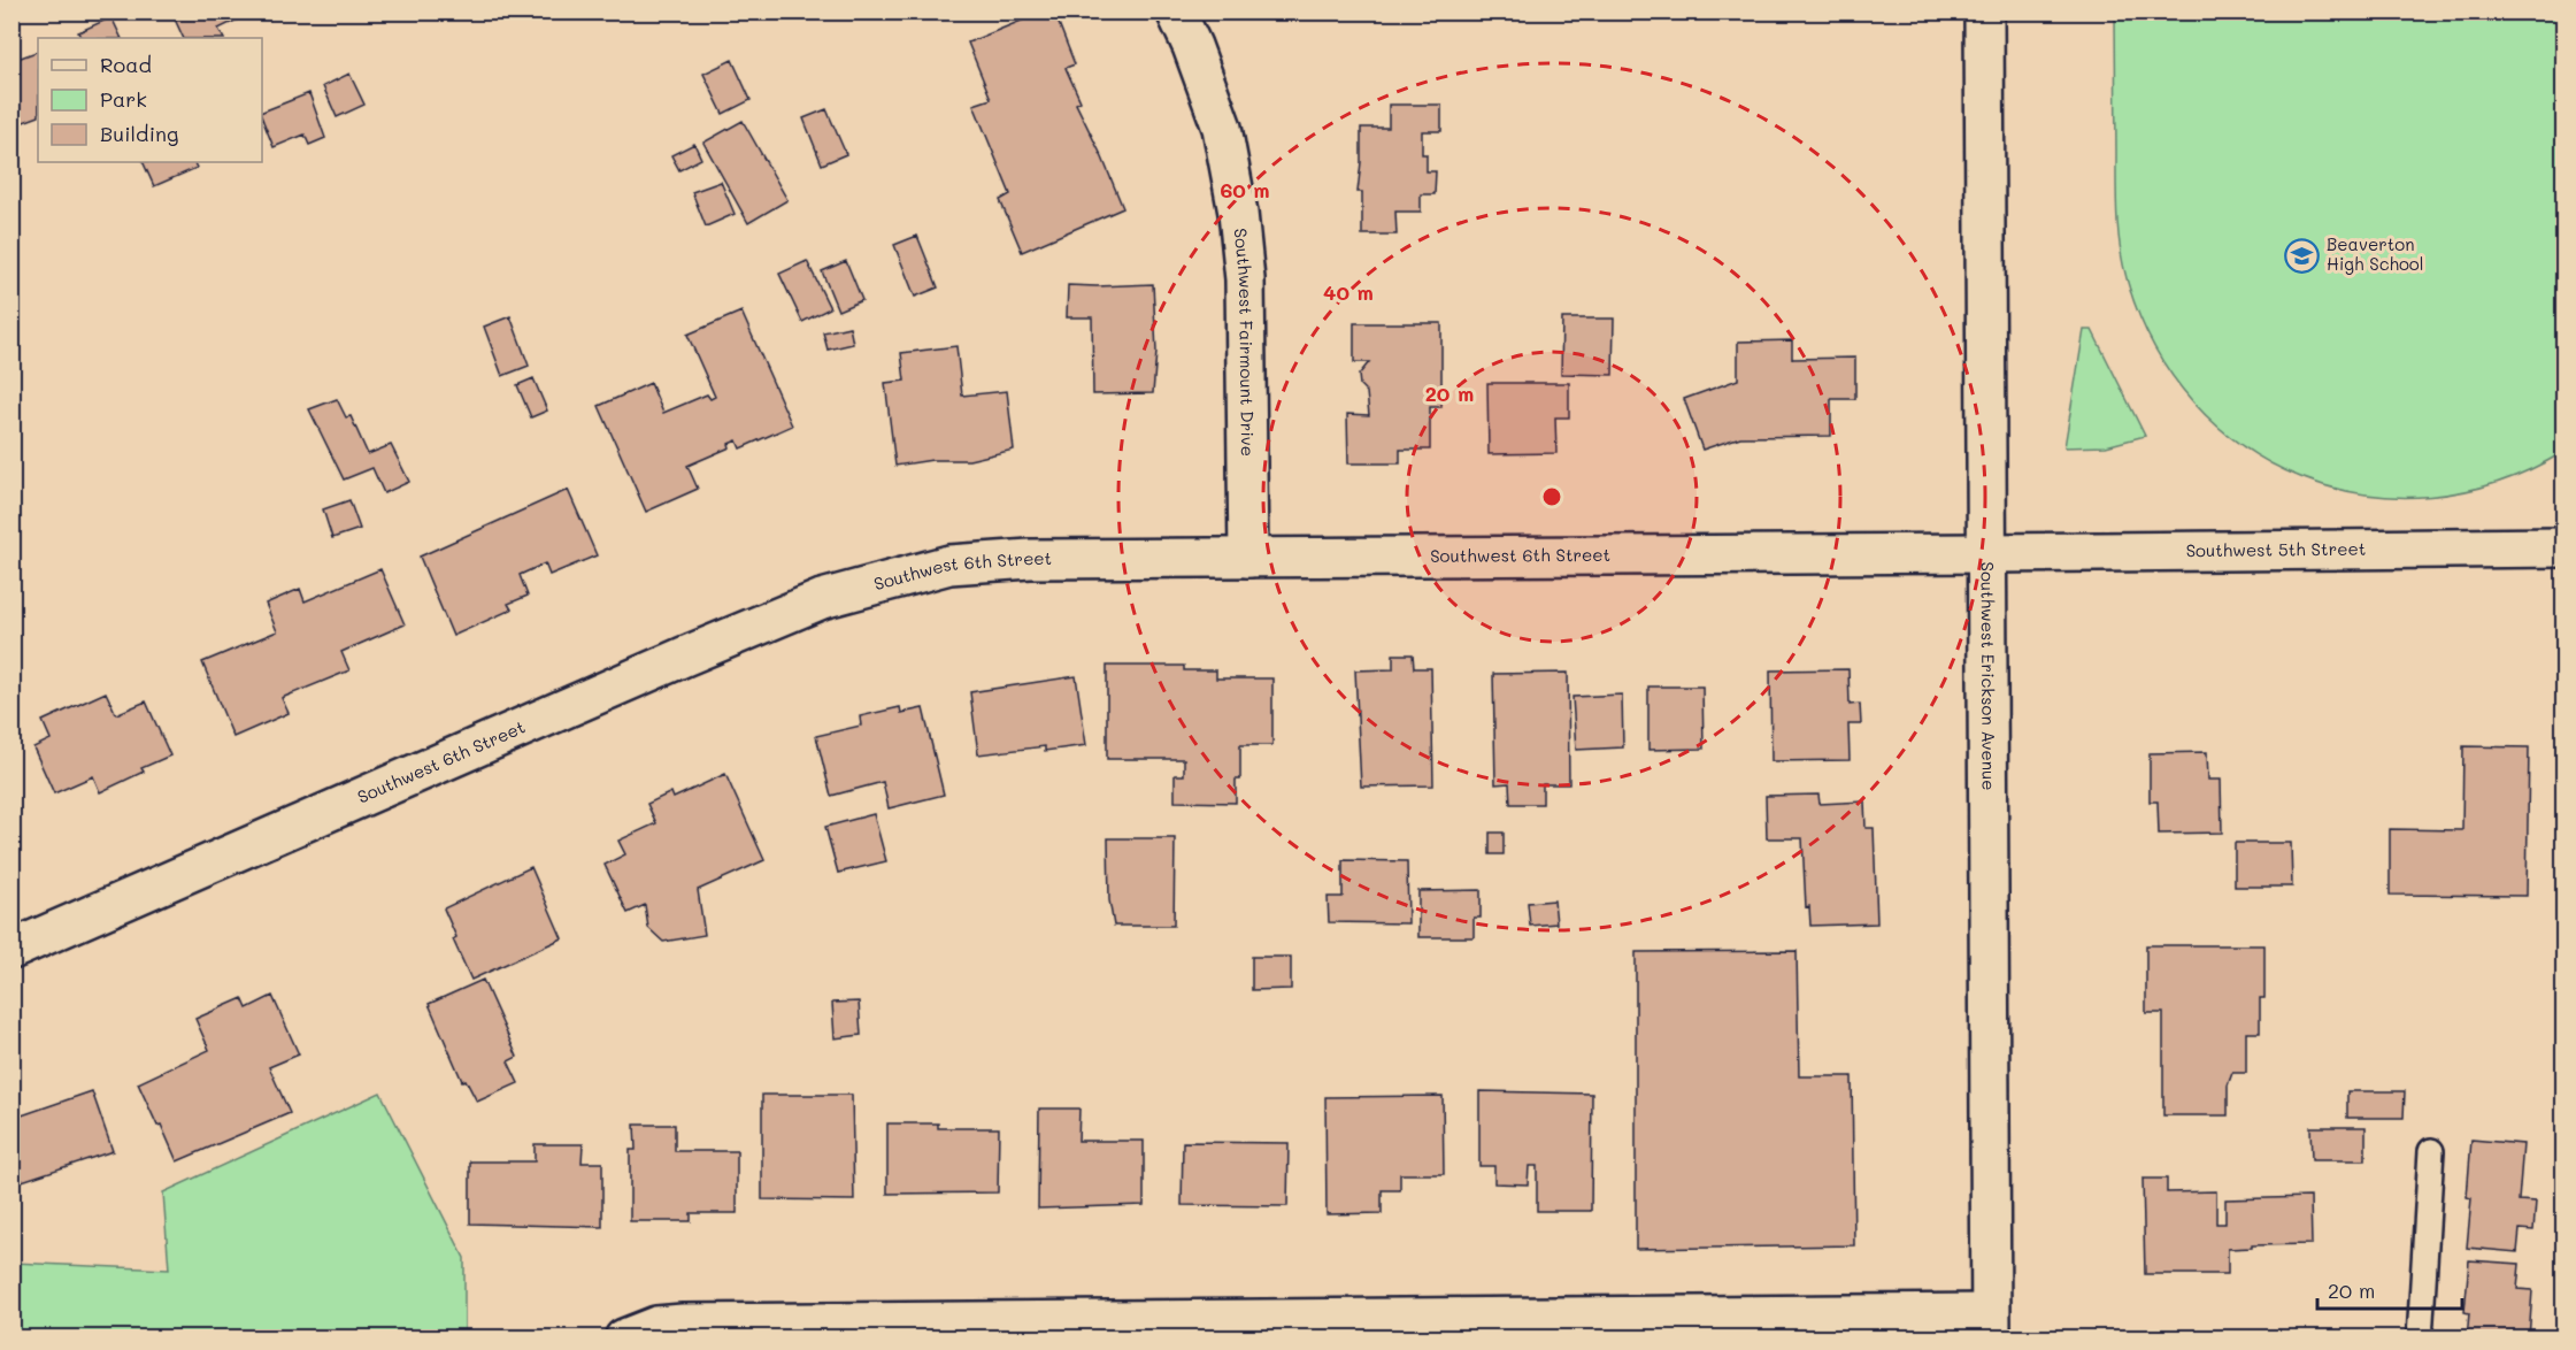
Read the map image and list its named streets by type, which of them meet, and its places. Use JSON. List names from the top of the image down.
{
  "streets": {
    "street": [
      "Southwest Fairmount Drive",
      "Southwest 5th Street",
      "Southwest 6th Street",
      "Southwest Erickson Avenue"
    ]
  },
  "crossings": [
    ["Southwest Fairmount Drive", "Southwest 6th Street"],
    ["Southwest 5th Street", "Southwest 6th Street"],
    ["Southwest 5th Street", "Southwest Erickson Avenue"],
    ["Southwest 6th Street", "Southwest Erickson Avenue"]
  ],
  "places": {
    "school or university": ["Beaverton High School"]
  },
  "legend": ["Road", "Park", "Building"],
  "scale_bar": "20 m",
  "rings": ["60 m", "40 m", "20 m"]
}
